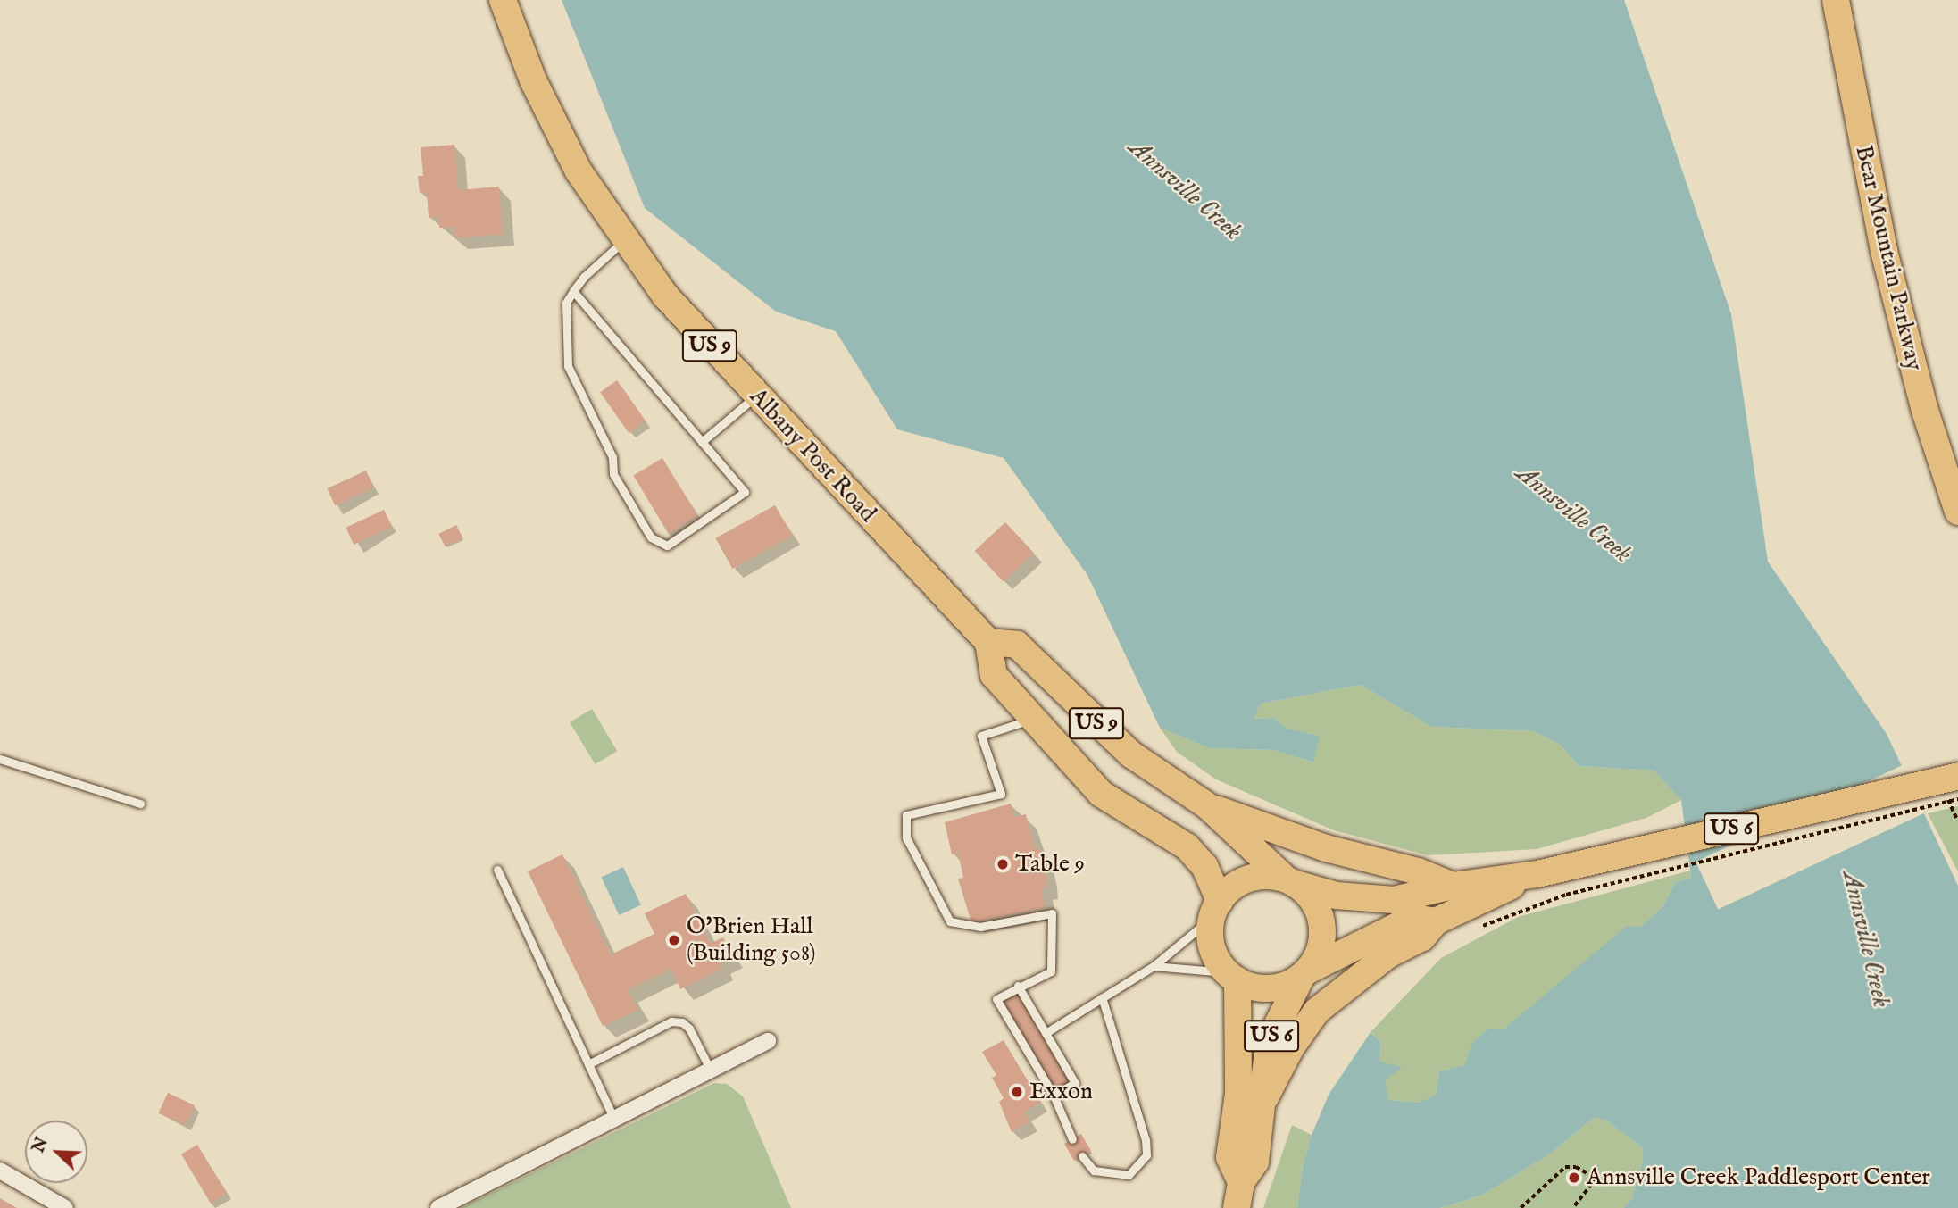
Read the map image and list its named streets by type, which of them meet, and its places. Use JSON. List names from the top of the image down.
{
  "streets": {
    "highway": [
      "Bear Mountain Parkway",
      "US 9",
      "Albany Post Road",
      "US 6"
    ]
  },
  "crossings": [
    ["US 9", "Albany Post Road"],
    ["US 9", "US 6"]
  ],
  "water": ["Annsville Creek"],
  "places": [
    "Table 9",
    "O'Brien Hall (Building 508)",
    "Exxon",
    "Annsville Creek Paddlesport Center"
  ],
  "north": "top left"
}
